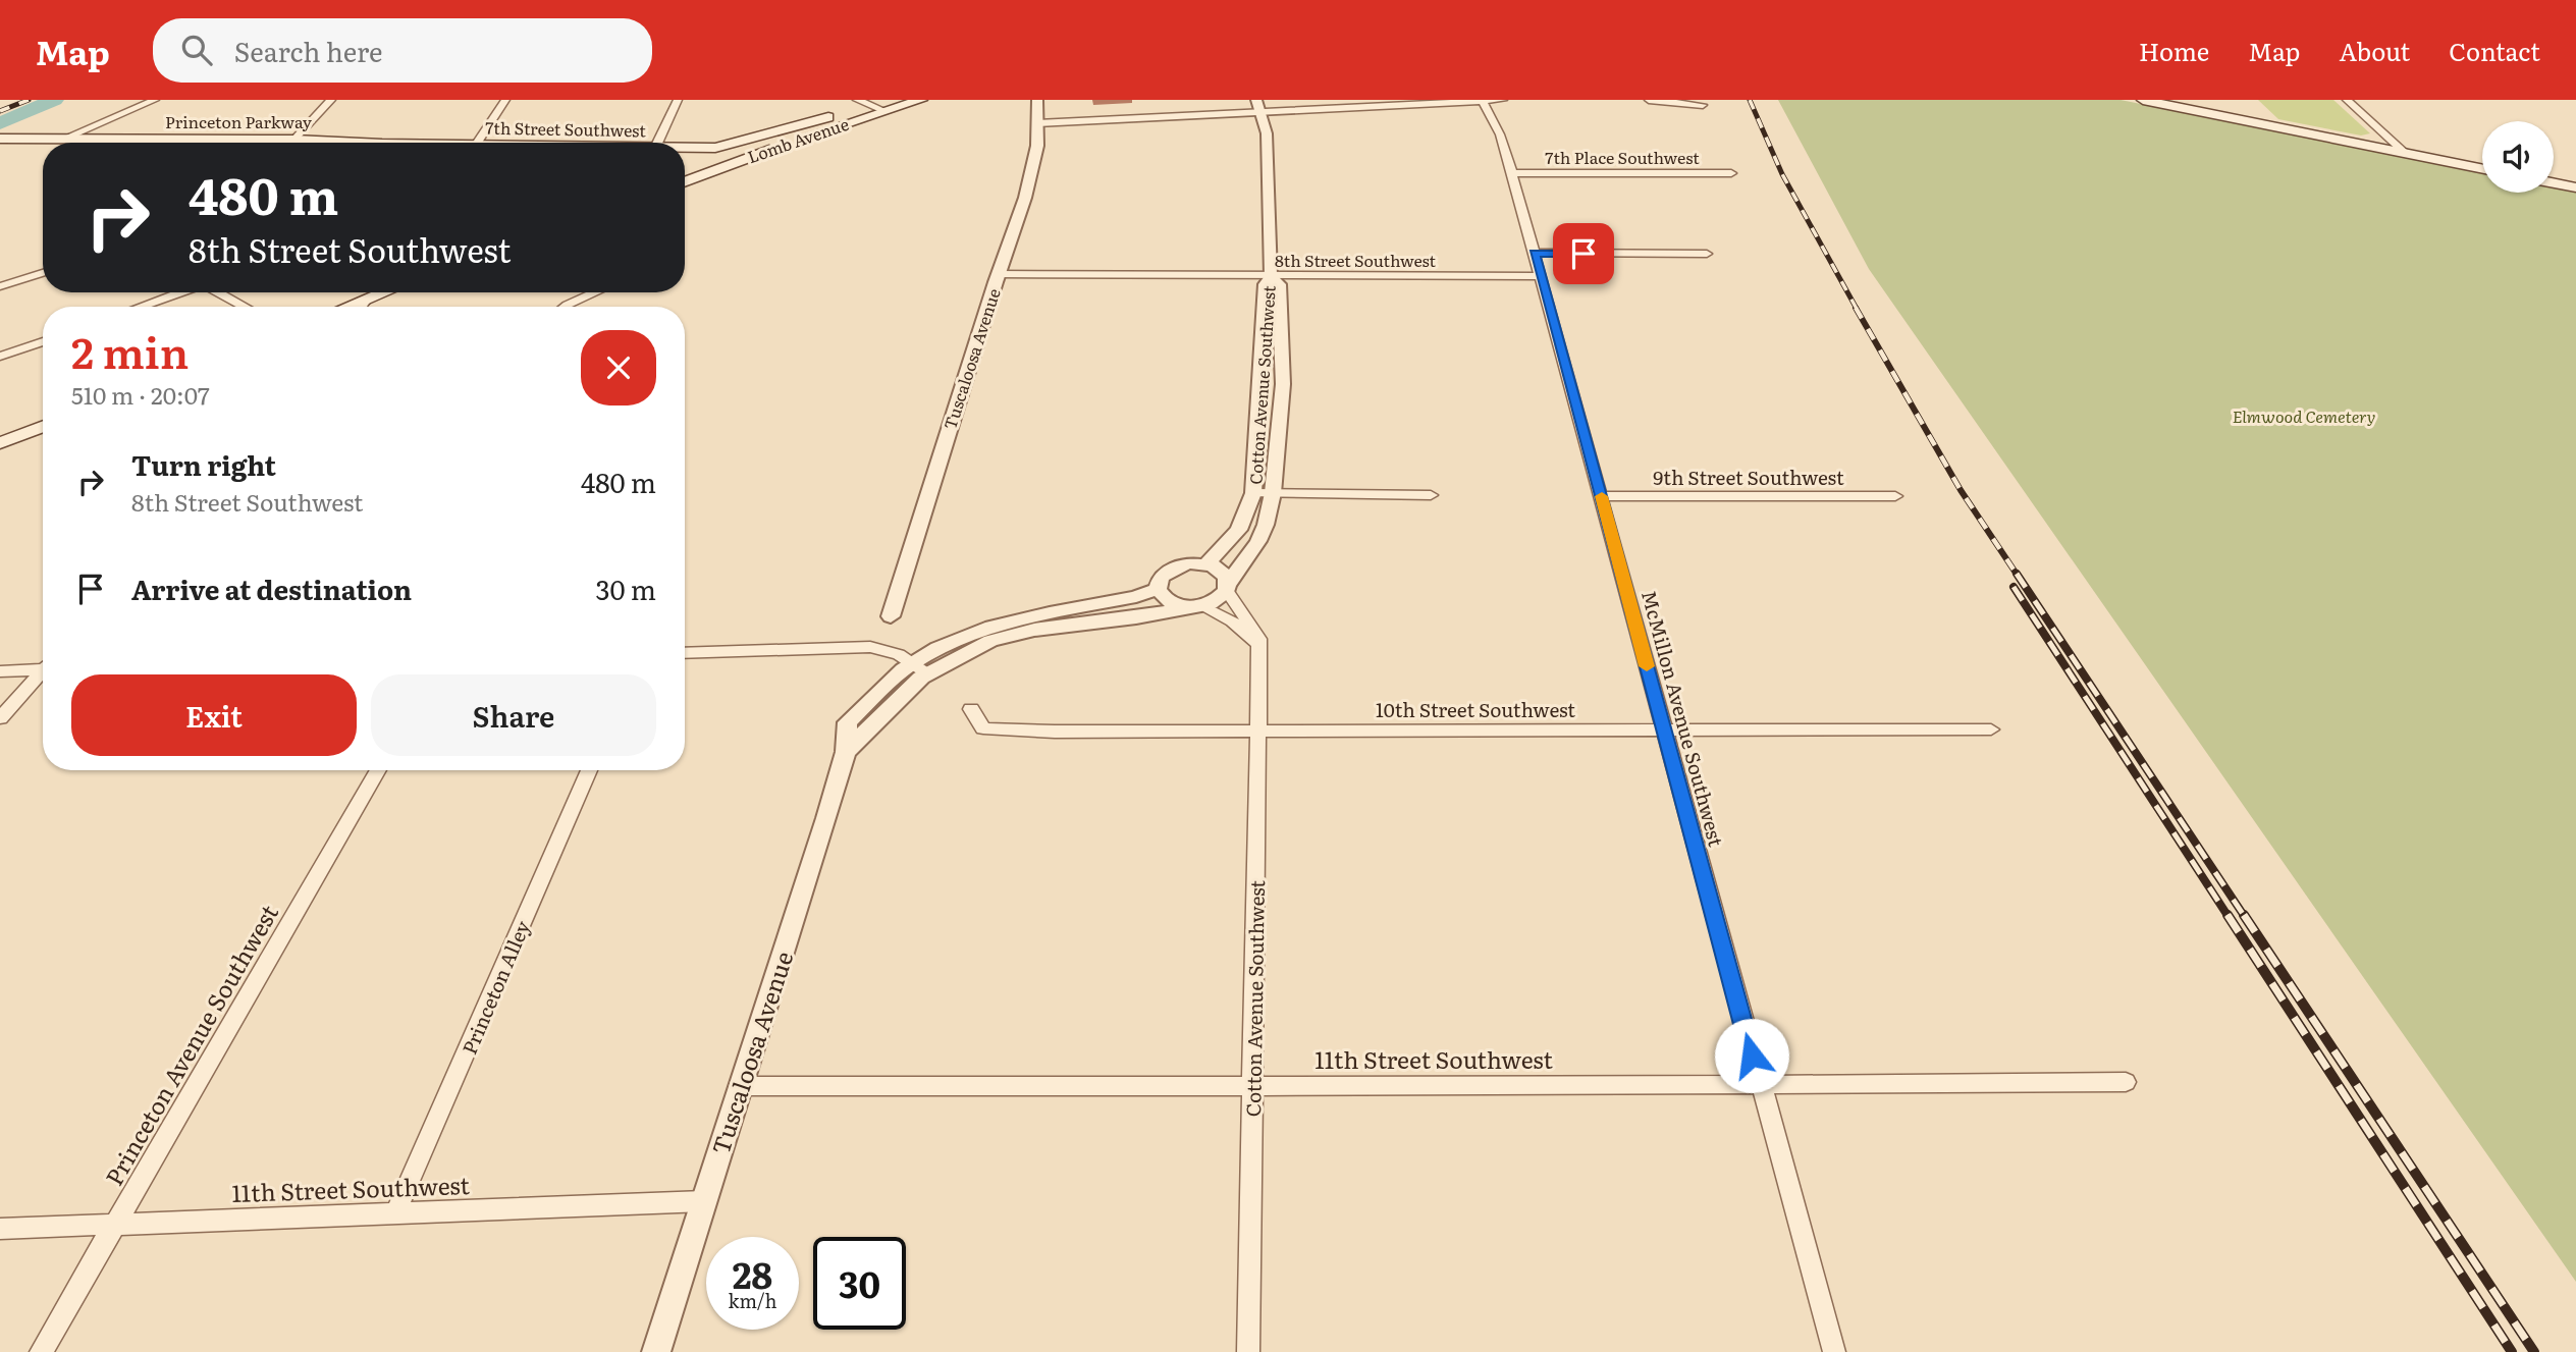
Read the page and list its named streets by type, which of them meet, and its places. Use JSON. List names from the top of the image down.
{
  "streets": {
    "main road": ["Princeton Parkway", "7th Street Southwest", "Lomb Avenue"],
    "street": [
      "7th Place Southwest",
      "8th Street Southwest",
      "Tuscaloosa Avenue",
      "Cotton Avenue Southwest",
      "9th Street Southwest",
      "10th Street Southwest",
      "McMillon Avenue Southwest",
      "Princeton Alley",
      "Princeton Avenue Southwest",
      "11th Street Southwest"
    ]
  },
  "crossings": [
    ["7th Street Southwest", "Lomb Avenue"],
    ["7th Place Southwest", "McMillon Avenue Southwest"],
    ["8th Street Southwest", "Tuscaloosa Avenue"],
    ["8th Street Southwest", "Cotton Avenue Southwest"],
    ["8th Street Southwest", "McMillon Avenue Southwest"],
    ["Tuscaloosa Avenue", "11th Street Southwest"],
    ["Cotton Avenue Southwest", "10th Street Southwest"],
    ["Cotton Avenue Southwest", "11th Street Southwest"],
    ["9th Street Southwest", "McMillon Avenue Southwest"],
    ["10th Street Southwest", "McMillon Avenue Southwest"],
    ["McMillon Avenue Southwest", "11th Street Southwest"],
    ["Princeton Alley", "11th Street Southwest"],
    ["Princeton Avenue Southwest", "11th Street Southwest"]
  ],
  "parks": ["Elmwood Cemetery"],
  "page": {
    "header": "Map",
    "search": "Search here",
    "nav": [
      "Home",
      "Map",
      "About",
      "Contact"
    ],
    "turn": ["480 m", "8th Street Southwest"],
    "heading": ["2 min", "510 m · 20:07"],
    "list": [
      {
        "name": "Turn right",
        "note": "8th Street Southwest",
        "value": "480 m"
      },
      {
        "name": "Arrive at destination",
        "value": "30 m"
      }
    ],
    "buttons": ["Exit", "Share"],
    "speed": "28 km/h",
    "limit": "30"
  }
}
